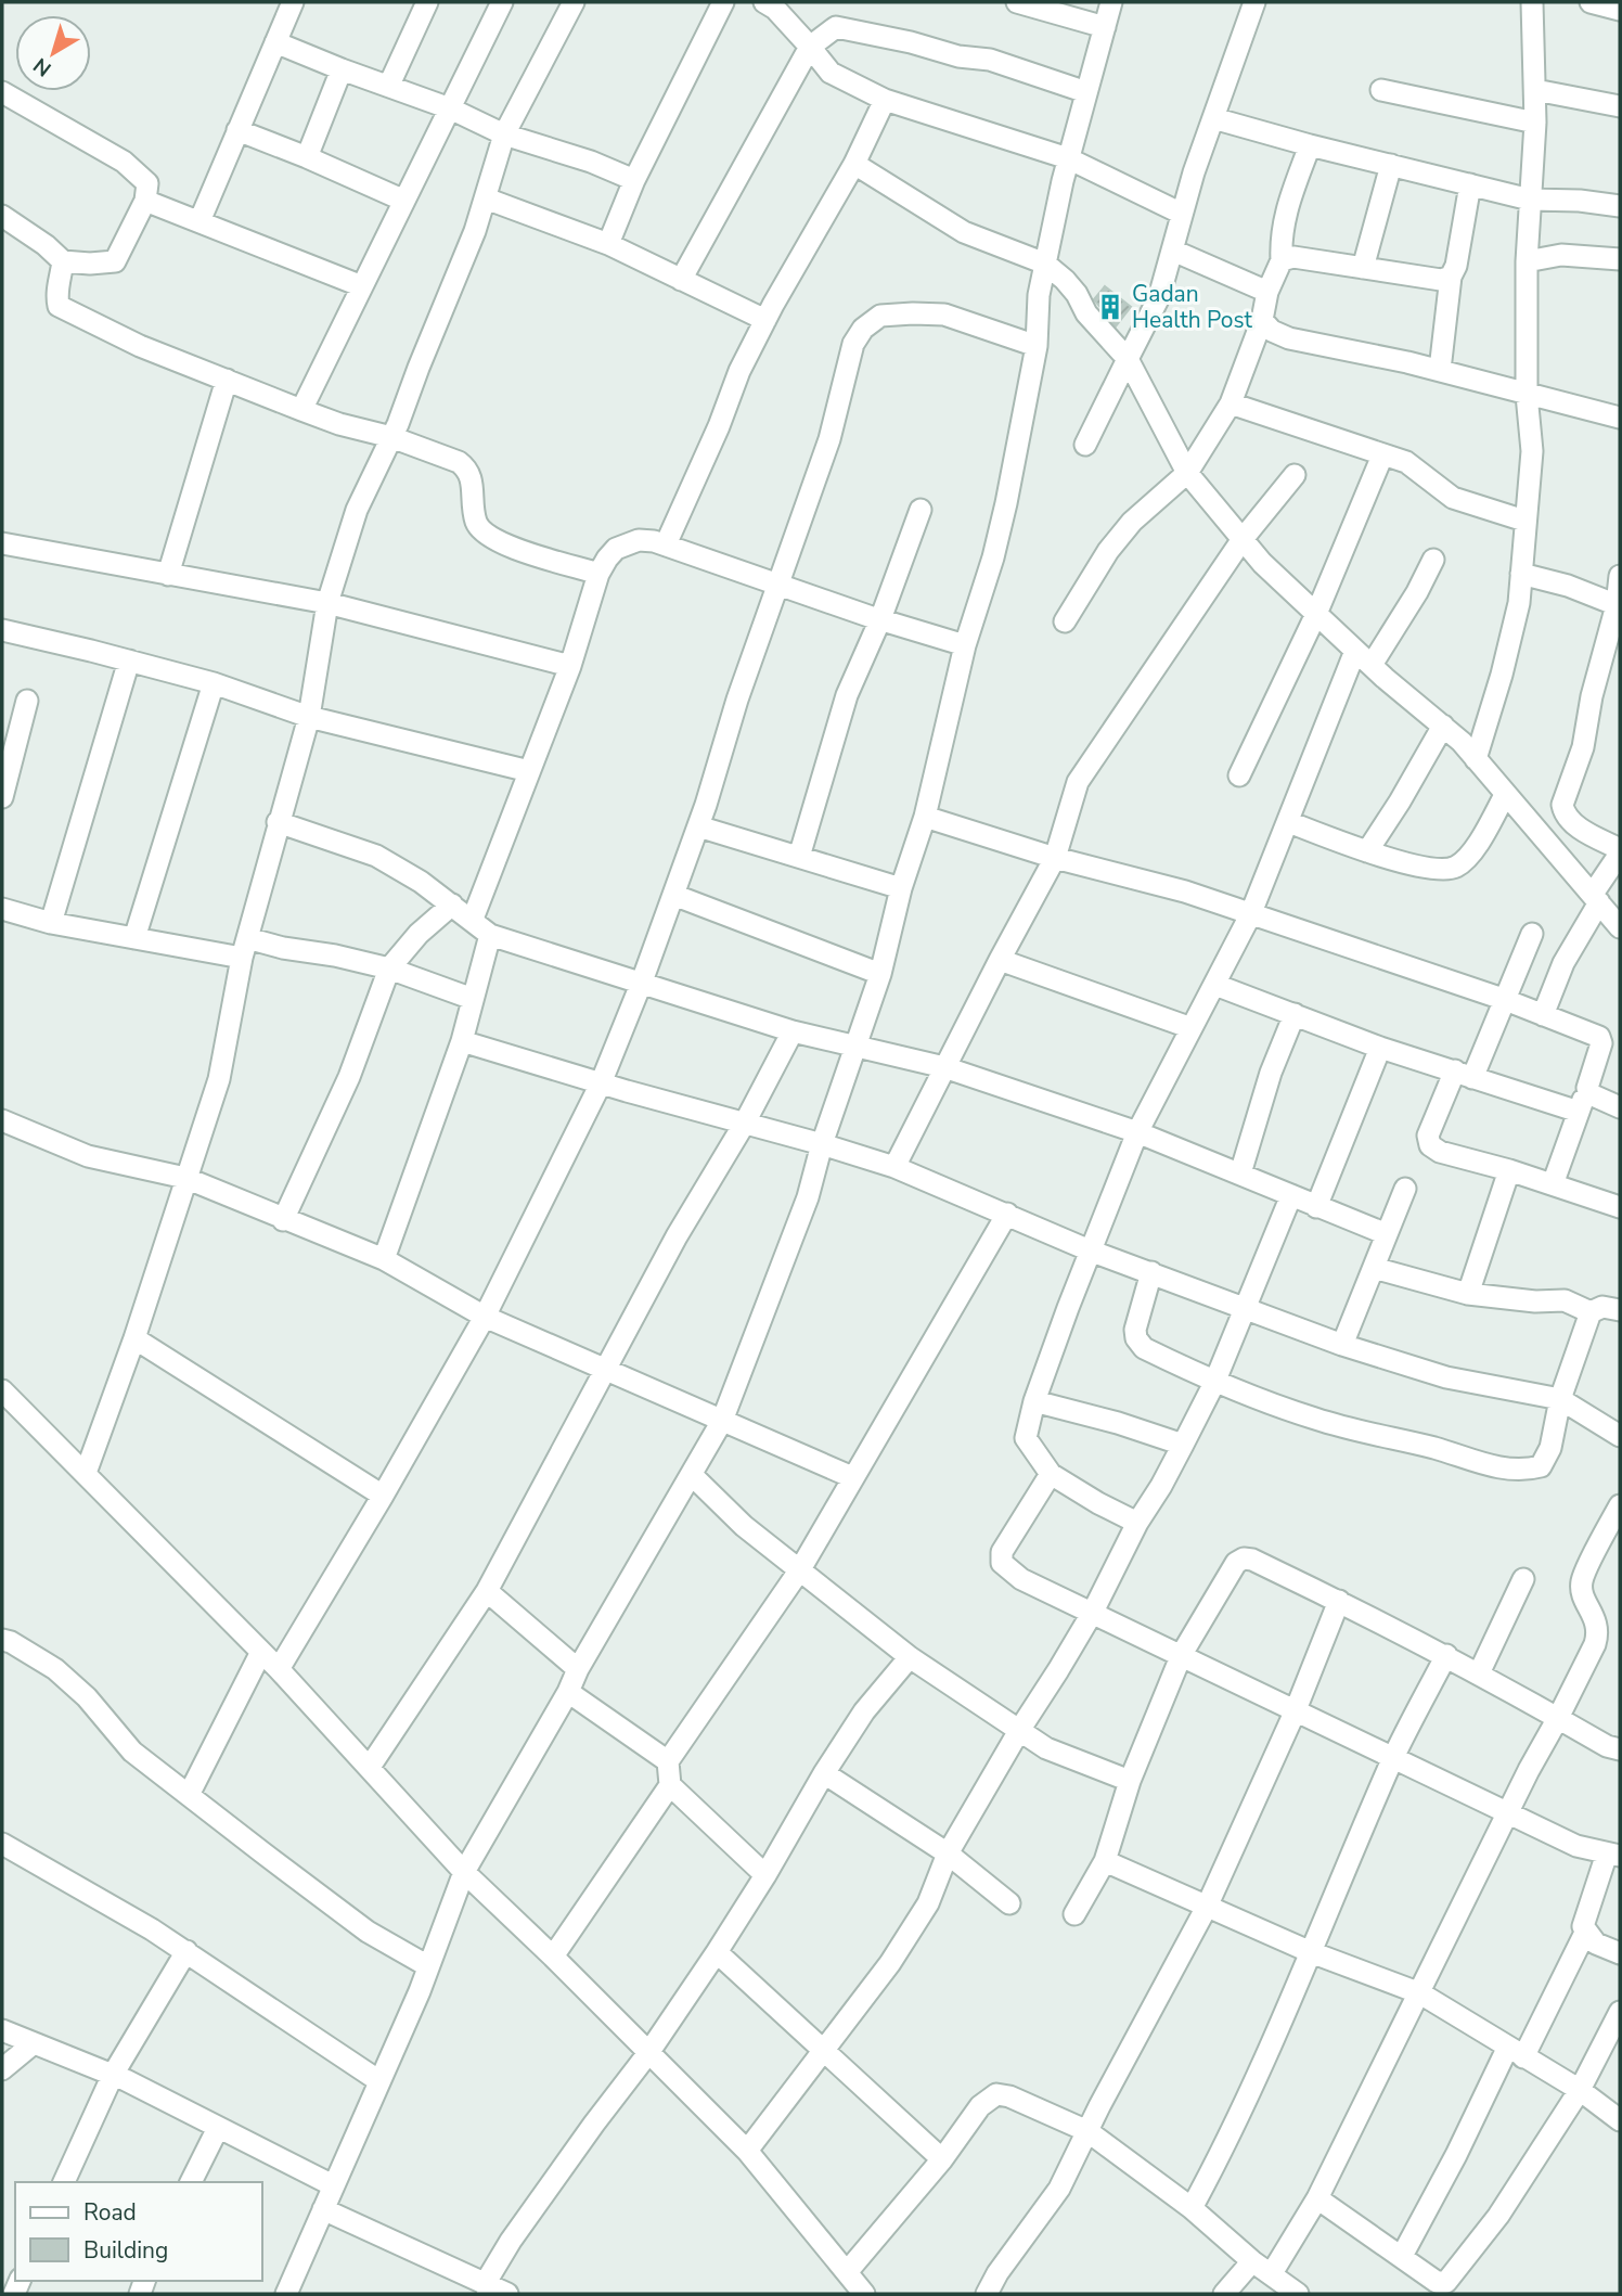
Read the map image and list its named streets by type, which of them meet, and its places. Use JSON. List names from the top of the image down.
{
  "places": {
    "building": ["Gadan Health Post"]
  },
  "legend": ["Road", "Building"],
  "north": "bottom left"
}
